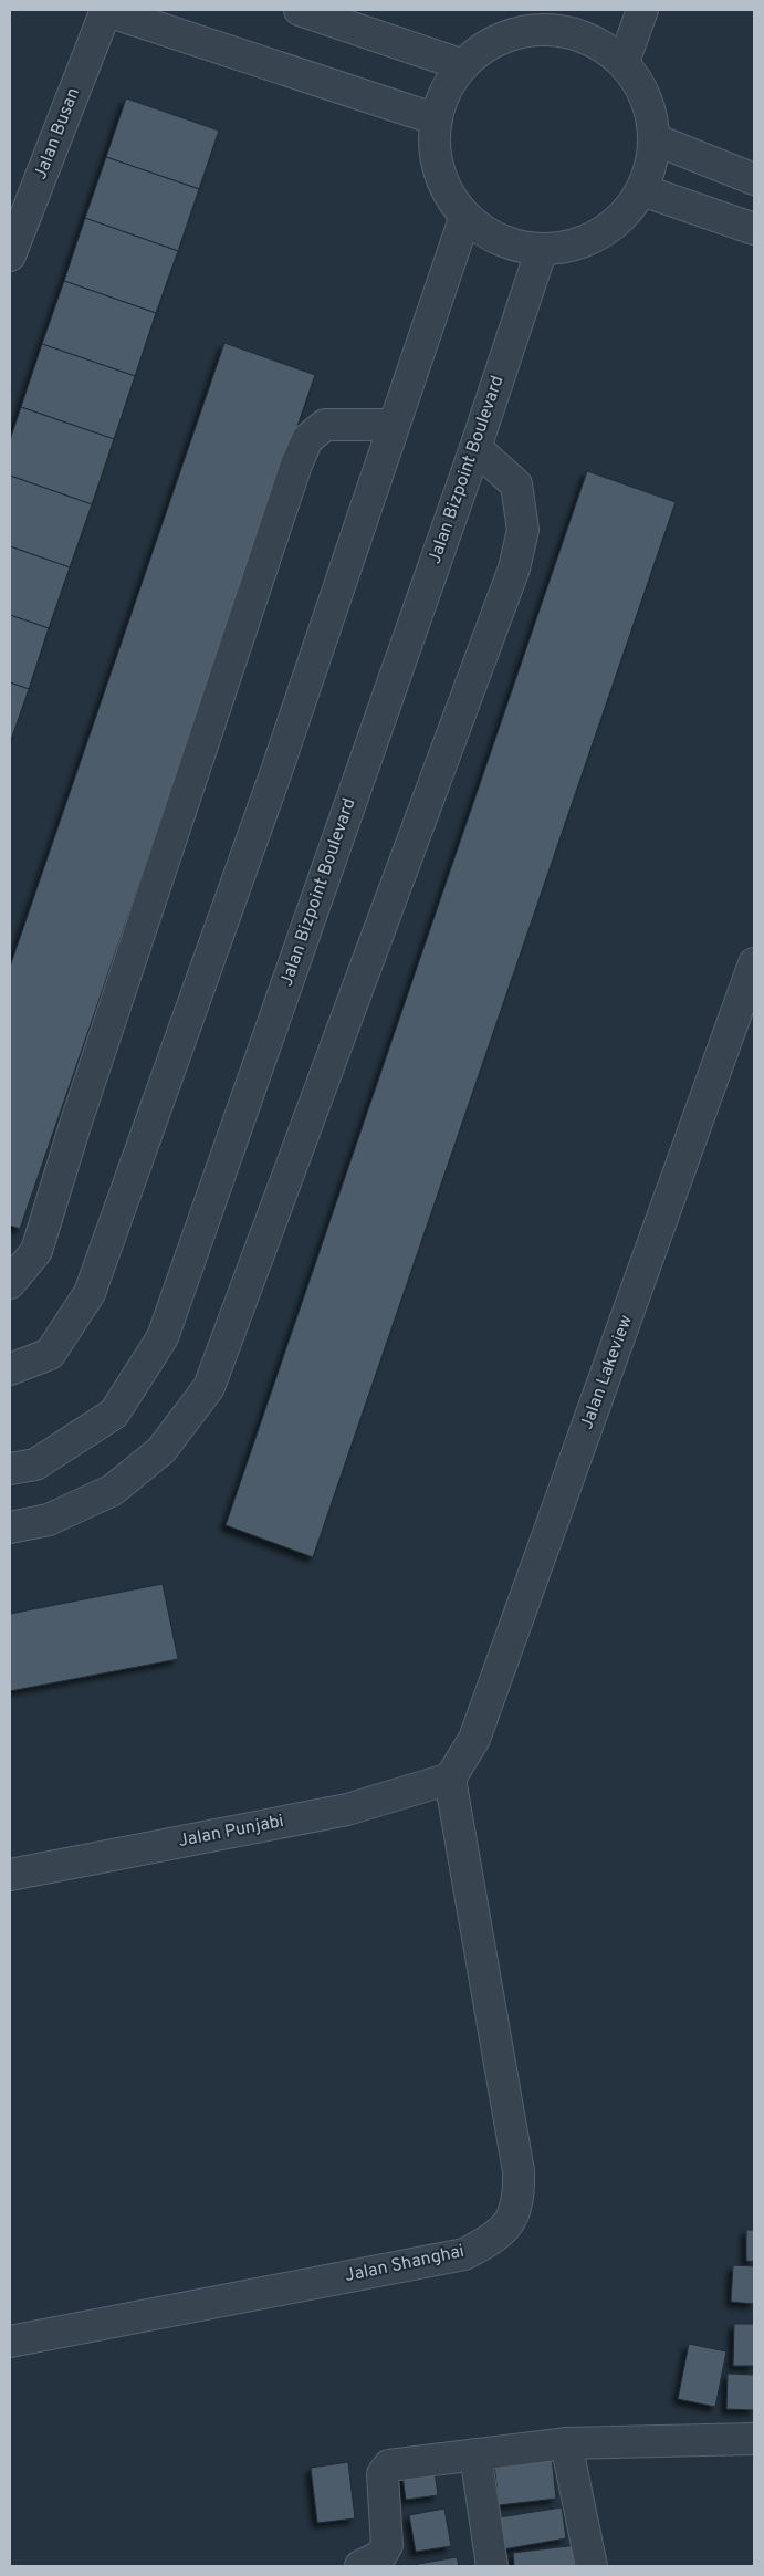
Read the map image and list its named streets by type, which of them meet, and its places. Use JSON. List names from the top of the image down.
{
  "streets": {
    "street": [
      "Jalan Busan",
      "Jalan Bizpoint Boulevard",
      "Jalan Lakeview",
      "Jalan Punjabi",
      "Jalan Shanghai"
    ]
  },
  "crossings": [
    ["Jalan Lakeview", "Jalan Punjabi"],
    ["Jalan Lakeview", "Jalan Shanghai"],
    ["Jalan Punjabi", "Jalan Shanghai"]
  ]
}
